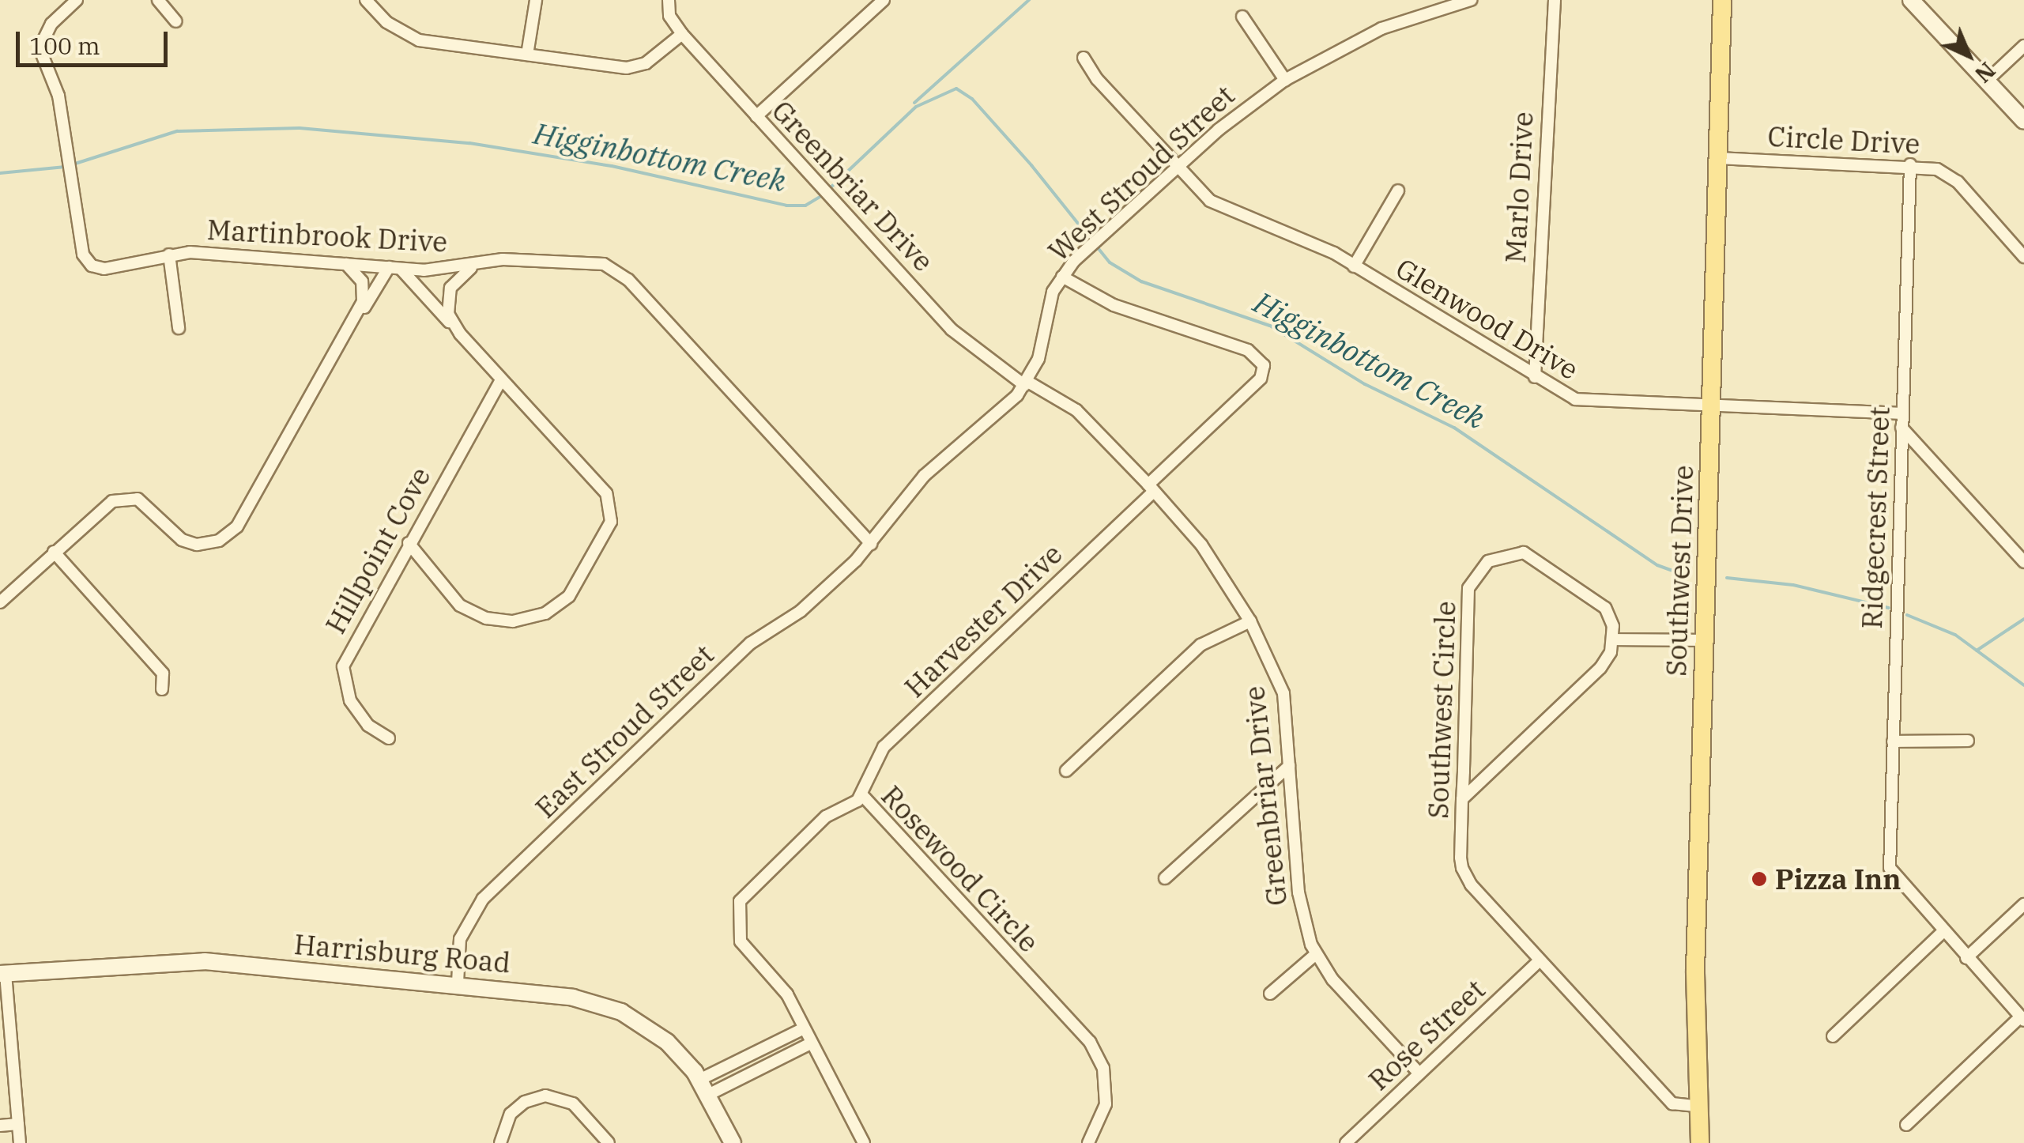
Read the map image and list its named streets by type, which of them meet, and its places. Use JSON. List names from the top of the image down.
{
  "streets": {
    "main road": ["Southwest Drive", "Harrisburg Road"],
    "street": [
      "Circle Drive",
      "West Stroud Street",
      "Greenbriar Drive",
      "Marlo Drive",
      "Martinbrook Drive",
      "Glenwood Drive",
      "Ridgecrest Street",
      "Hillpoint Cove",
      "Harvester Drive",
      "Southwest Circle",
      "East Stroud Street",
      "Rosewood Circle",
      "Rose Street"
    ]
  },
  "crossings": [
    ["Circle Drive", "Ridgecrest Street"],
    ["Circle Drive", "Southwest Drive"],
    ["West Stroud Street", "Greenbriar Drive"],
    ["West Stroud Street", "Martinbrook Drive"],
    ["West Stroud Street", "Glenwood Drive"],
    ["West Stroud Street", "Harvester Drive"],
    ["West Stroud Street", "East Stroud Street"],
    ["Greenbriar Drive", "Harvester Drive"],
    ["Greenbriar Drive", "Rose Street"],
    ["Marlo Drive", "Glenwood Drive"],
    ["Martinbrook Drive", "East Stroud Street"],
    ["Glenwood Drive", "Ridgecrest Street"],
    ["Glenwood Drive", "Southwest Drive"],
    ["Southwest Drive", "Southwest Circle"],
    ["Harvester Drive", "Rosewood Circle"],
    ["Southwest Circle", "Rose Street"],
    ["East Stroud Street", "Harrisburg Road"]
  ],
  "water": ["Higginbottom Creek"],
  "places": ["Pizza Inn"],
  "scale_bar": "100 m",
  "north": "bottom right"
}
